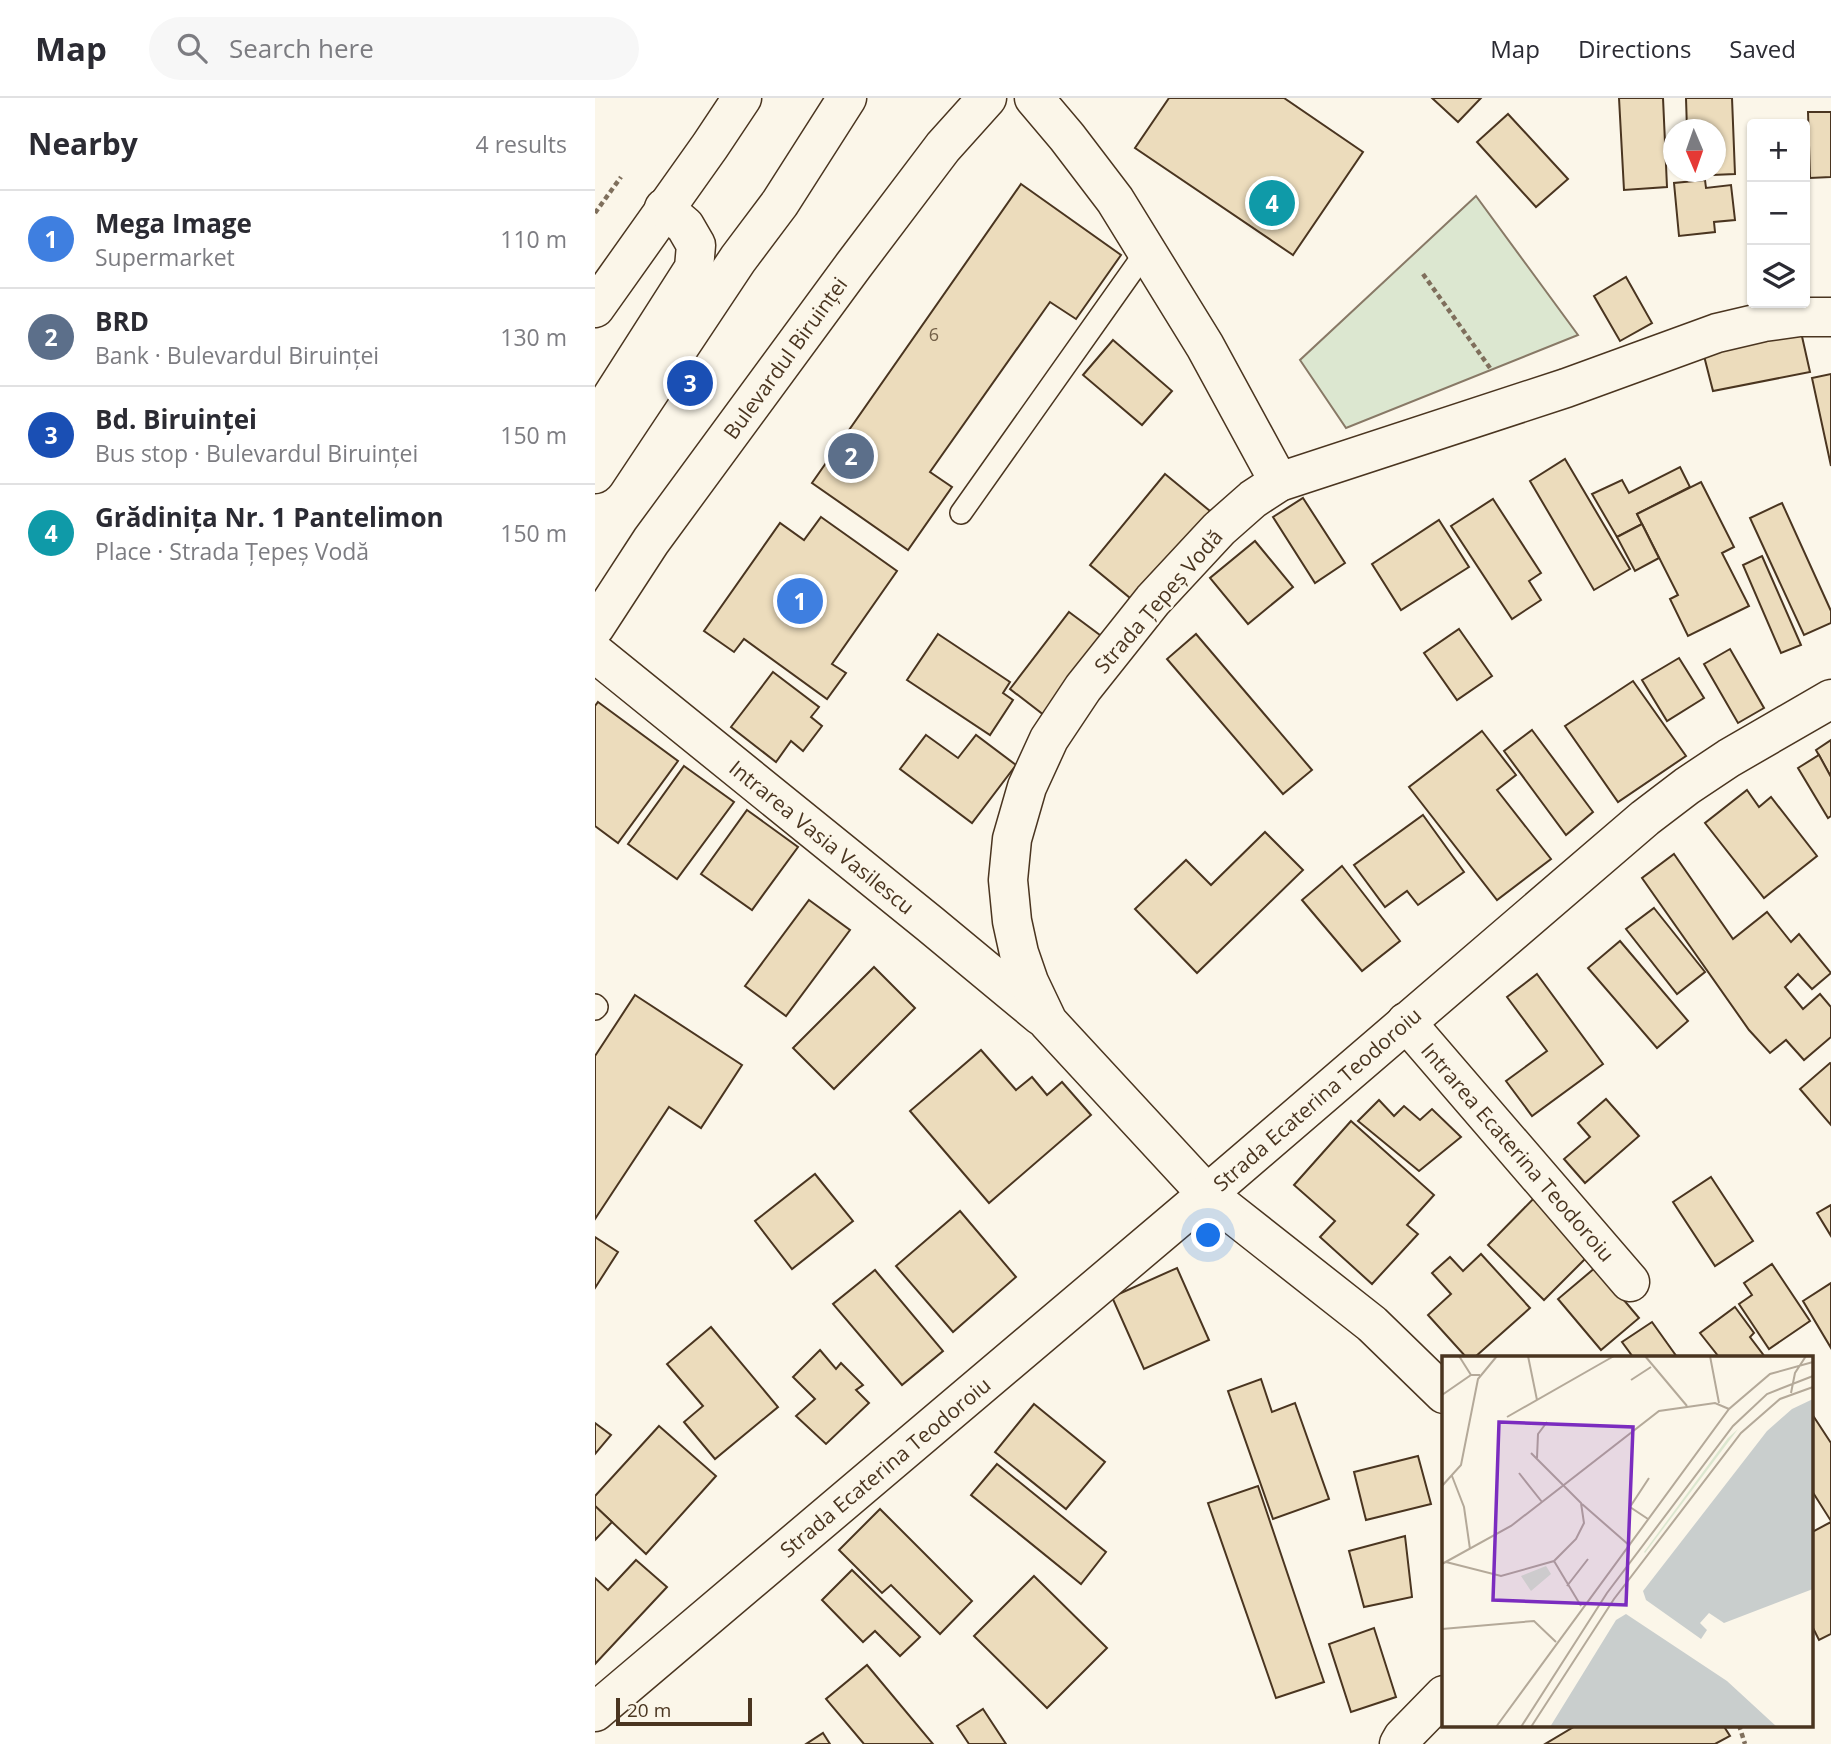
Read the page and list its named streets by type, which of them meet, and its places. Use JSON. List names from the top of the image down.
{
  "streets": {
    "street": [
      "Bulevardul Biruinței",
      "Strada Țepeș Vodă",
      "Intrarea Vasia Vasilescu",
      "Strada Ecaterina Teodoroiu",
      "Intrarea Ecaterina Teodoroiu"
    ]
  },
  "crossings": [
    ["Strada Țepeș Vodă", "Intrarea Vasia Vasilescu"],
    ["Strada Țepeș Vodă", "Strada Ecaterina Teodoroiu"],
    ["Strada Ecaterina Teodoroiu", "Intrarea Ecaterina Teodoroiu"]
  ],
  "house_numbers": ["6"],
  "scale_bar": "20 m",
  "north": "bottom",
  "page": {
    "header": "Map",
    "search": "Search here",
    "nav": ["Map", "Directions", "Saved"],
    "heading": ["Nearby", "4 results"],
    "map_buttons": ["+", "−"],
    "pins": [
      "4",
      "3",
      "2",
      "1"
    ],
    "list": [
      {
        "mark": "1",
        "name": "Mega Image",
        "note": "Supermarket",
        "value": "110 m"
      },
      {
        "mark": "2",
        "name": "BRD",
        "note": "Bank · Bulevardul Biruinței",
        "value": "130 m"
      },
      {
        "mark": "3",
        "name": "Bd. Biruinței",
        "note": "Bus stop · Bulevardul Biruinței",
        "value": "150 m"
      },
      {
        "mark": "4",
        "name": "Grădinița Nr. 1 Pantelimon",
        "note": "Place · Strada Țepeș Vodă",
        "value": "150 m"
      }
    ],
    "scale": "20 m"
  }
}
